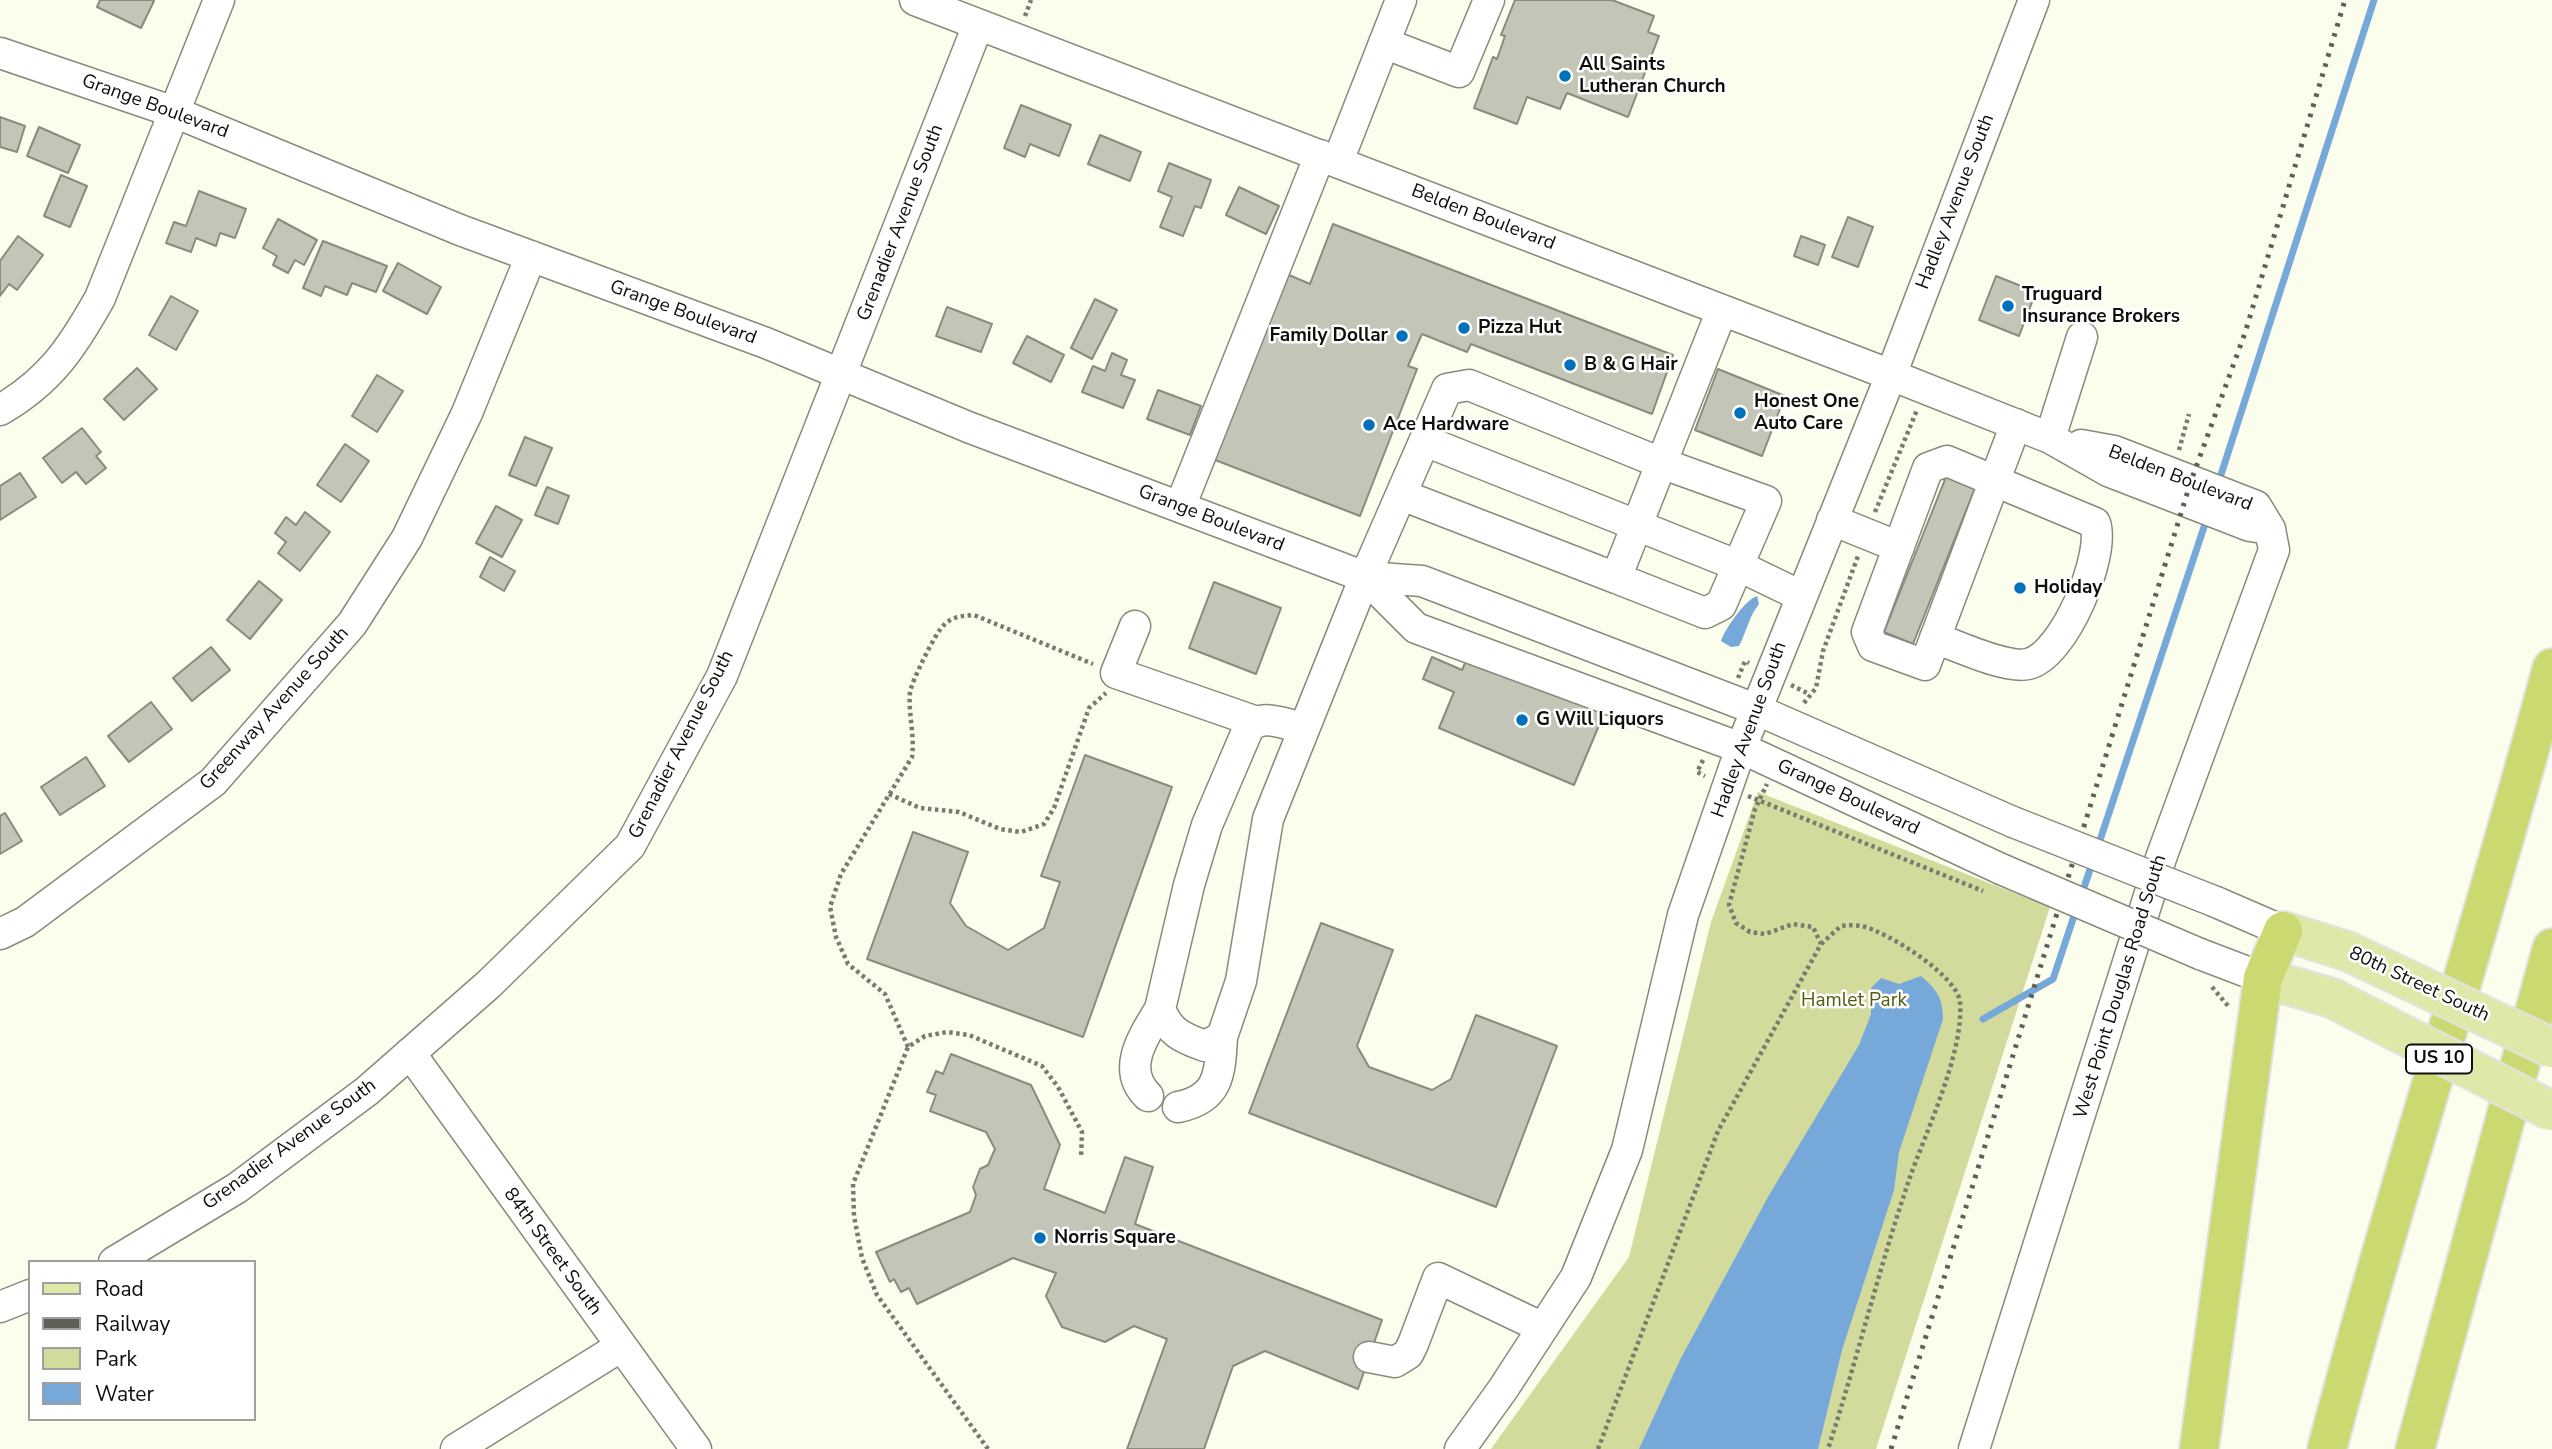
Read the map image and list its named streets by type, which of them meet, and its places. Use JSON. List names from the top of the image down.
{
  "streets": {
    "highway": ["US 10"],
    "main road": ["80th Street South"],
    "street": [
      "Grange Boulevard",
      "Hadley Avenue South",
      "Belden Boulevard",
      "Grenadier Avenue South",
      "Greenway Avenue South",
      "West Point Douglas Road South",
      "84th Street South"
    ]
  },
  "crossings": [
    ["Grange Boulevard", "Hadley Avenue South"],
    ["Grange Boulevard", "Grenadier Avenue South"],
    ["Grange Boulevard", "Greenway Avenue South"],
    ["Grange Boulevard", "80th Street South"],
    ["Hadley Avenue South", "Belden Boulevard"],
    ["Belden Boulevard", "Grenadier Avenue South"],
    ["Belden Boulevard", "West Point Douglas Road South"],
    ["Grenadier Avenue South", "84th Street South"]
  ],
  "parks": ["Hamlet Park"],
  "places": [
    "All Saints Lutheran Church",
    "Truguard Insurance Brokers",
    "Pizza Hut",
    "Family Dollar",
    "B & G Hair",
    "Honest One Auto Care",
    "Ace Hardware",
    "Holiday",
    "G Will Liquors",
    "Norris Square"
  ],
  "legend": [
    "Road",
    "Railway",
    "Park",
    "Water"
  ]
}
